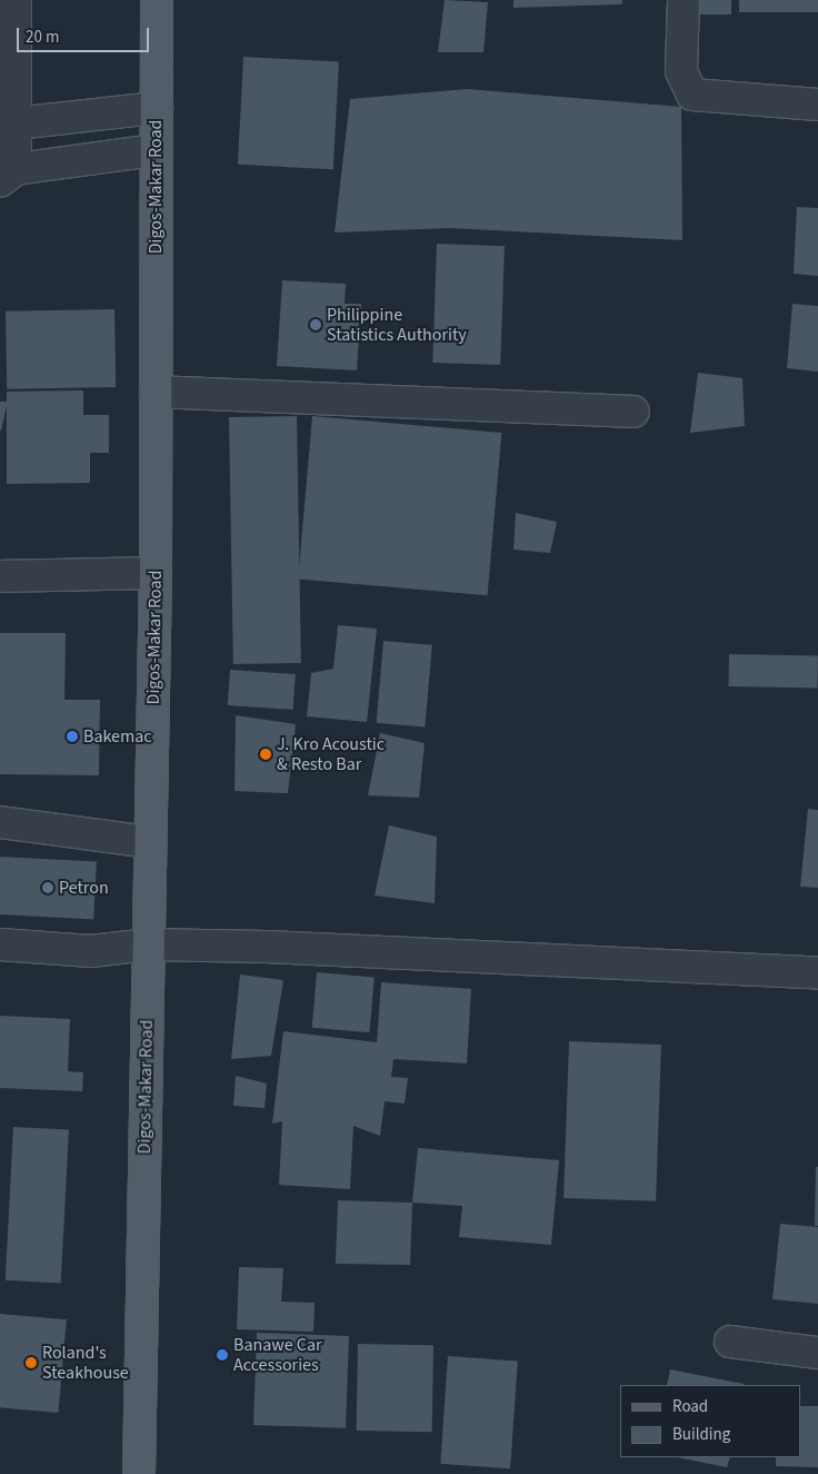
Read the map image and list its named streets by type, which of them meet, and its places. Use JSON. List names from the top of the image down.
{
  "streets": {
    "main road": ["Digos-Makar Road"]
  },
  "places": [
    "Philippine Statistics Authority",
    "Bakemac",
    "J. Kro Acoustic & Resto Bar",
    "Petron",
    "Banawe Car Accessories",
    "Roland's Steakhouse"
  ],
  "legend": ["Road", "Building"],
  "scale_bar": "20 m"
}
